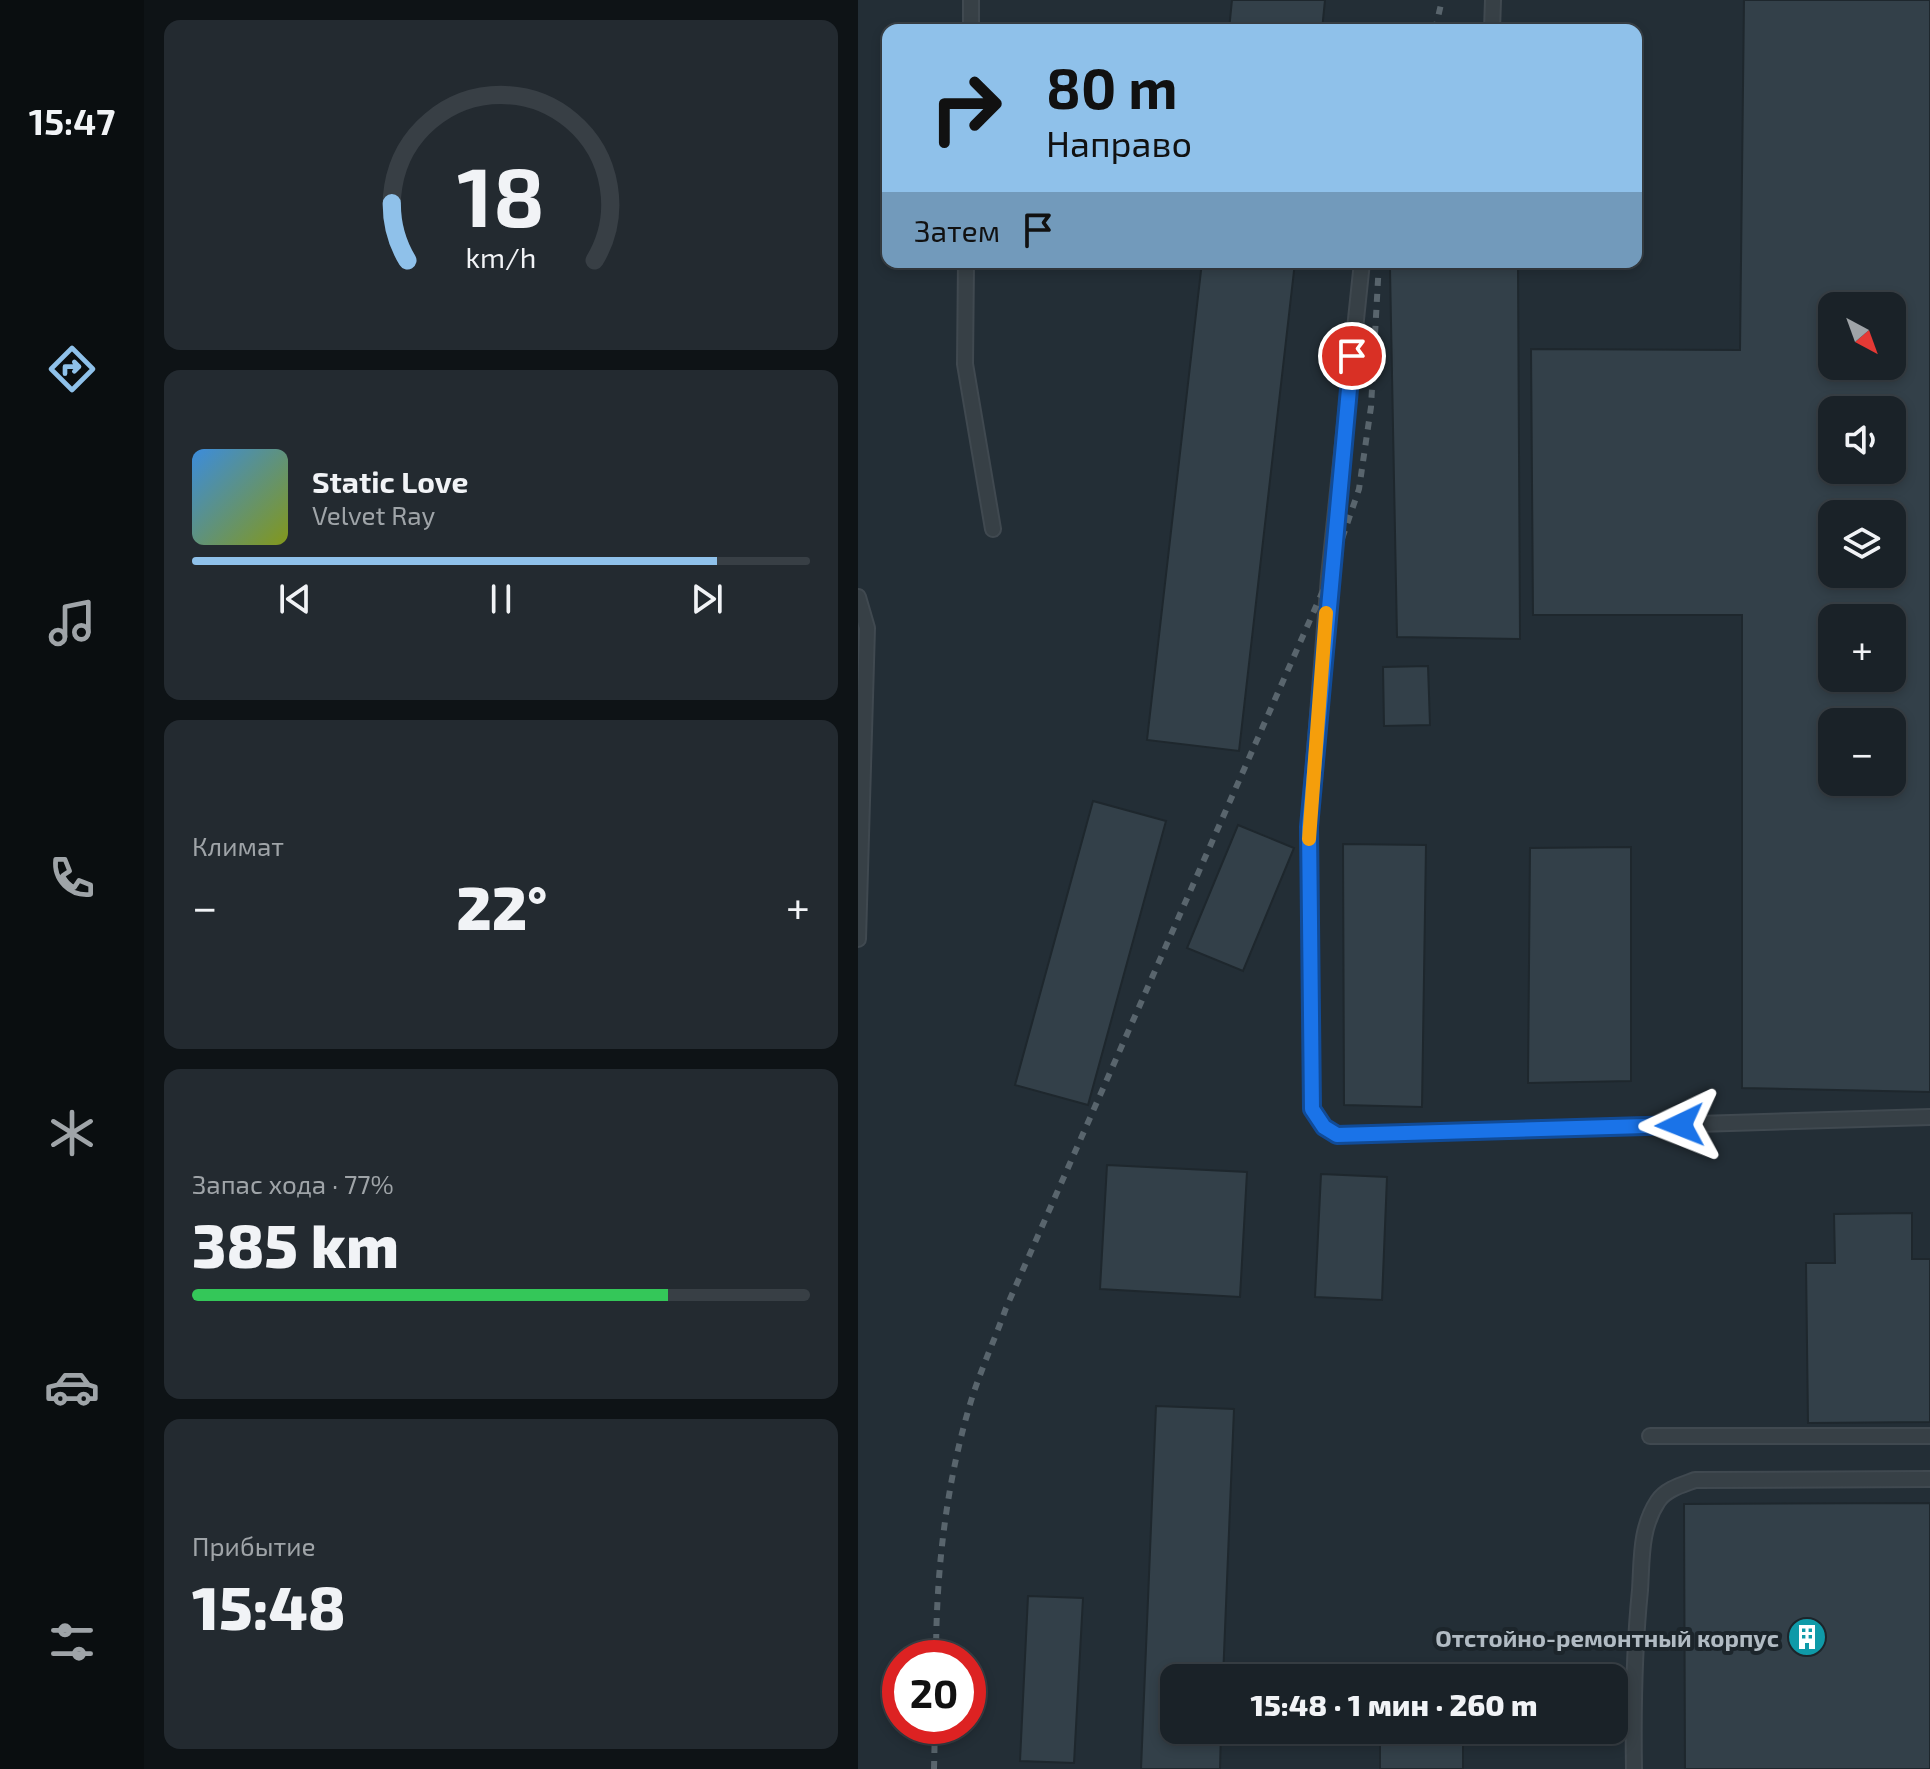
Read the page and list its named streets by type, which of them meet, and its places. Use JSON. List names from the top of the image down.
{
  "places": {
    "building": ["Отстойно-ремонтный корпус"]
  },
  "north": "bottom right",
  "page": {
    "tabs": "15:47",
    "turn": ["80 m", "Направо"],
    "then": "Затем",
    "map_buttons": ["+", "−"],
    "song": ["Static Love", "Velvet Ray"],
    "tile": [
      "Климат",
      ["Запас хода · 77%", "385 km"],
      ["Прибытие", "15:48"]
    ],
    "heat": ["−", "22°", "+"],
    "limit": "20",
    "trip": "15:48 · 1 мин · 260 m",
    "gauge": ["18", "km/h"]
  }
}
